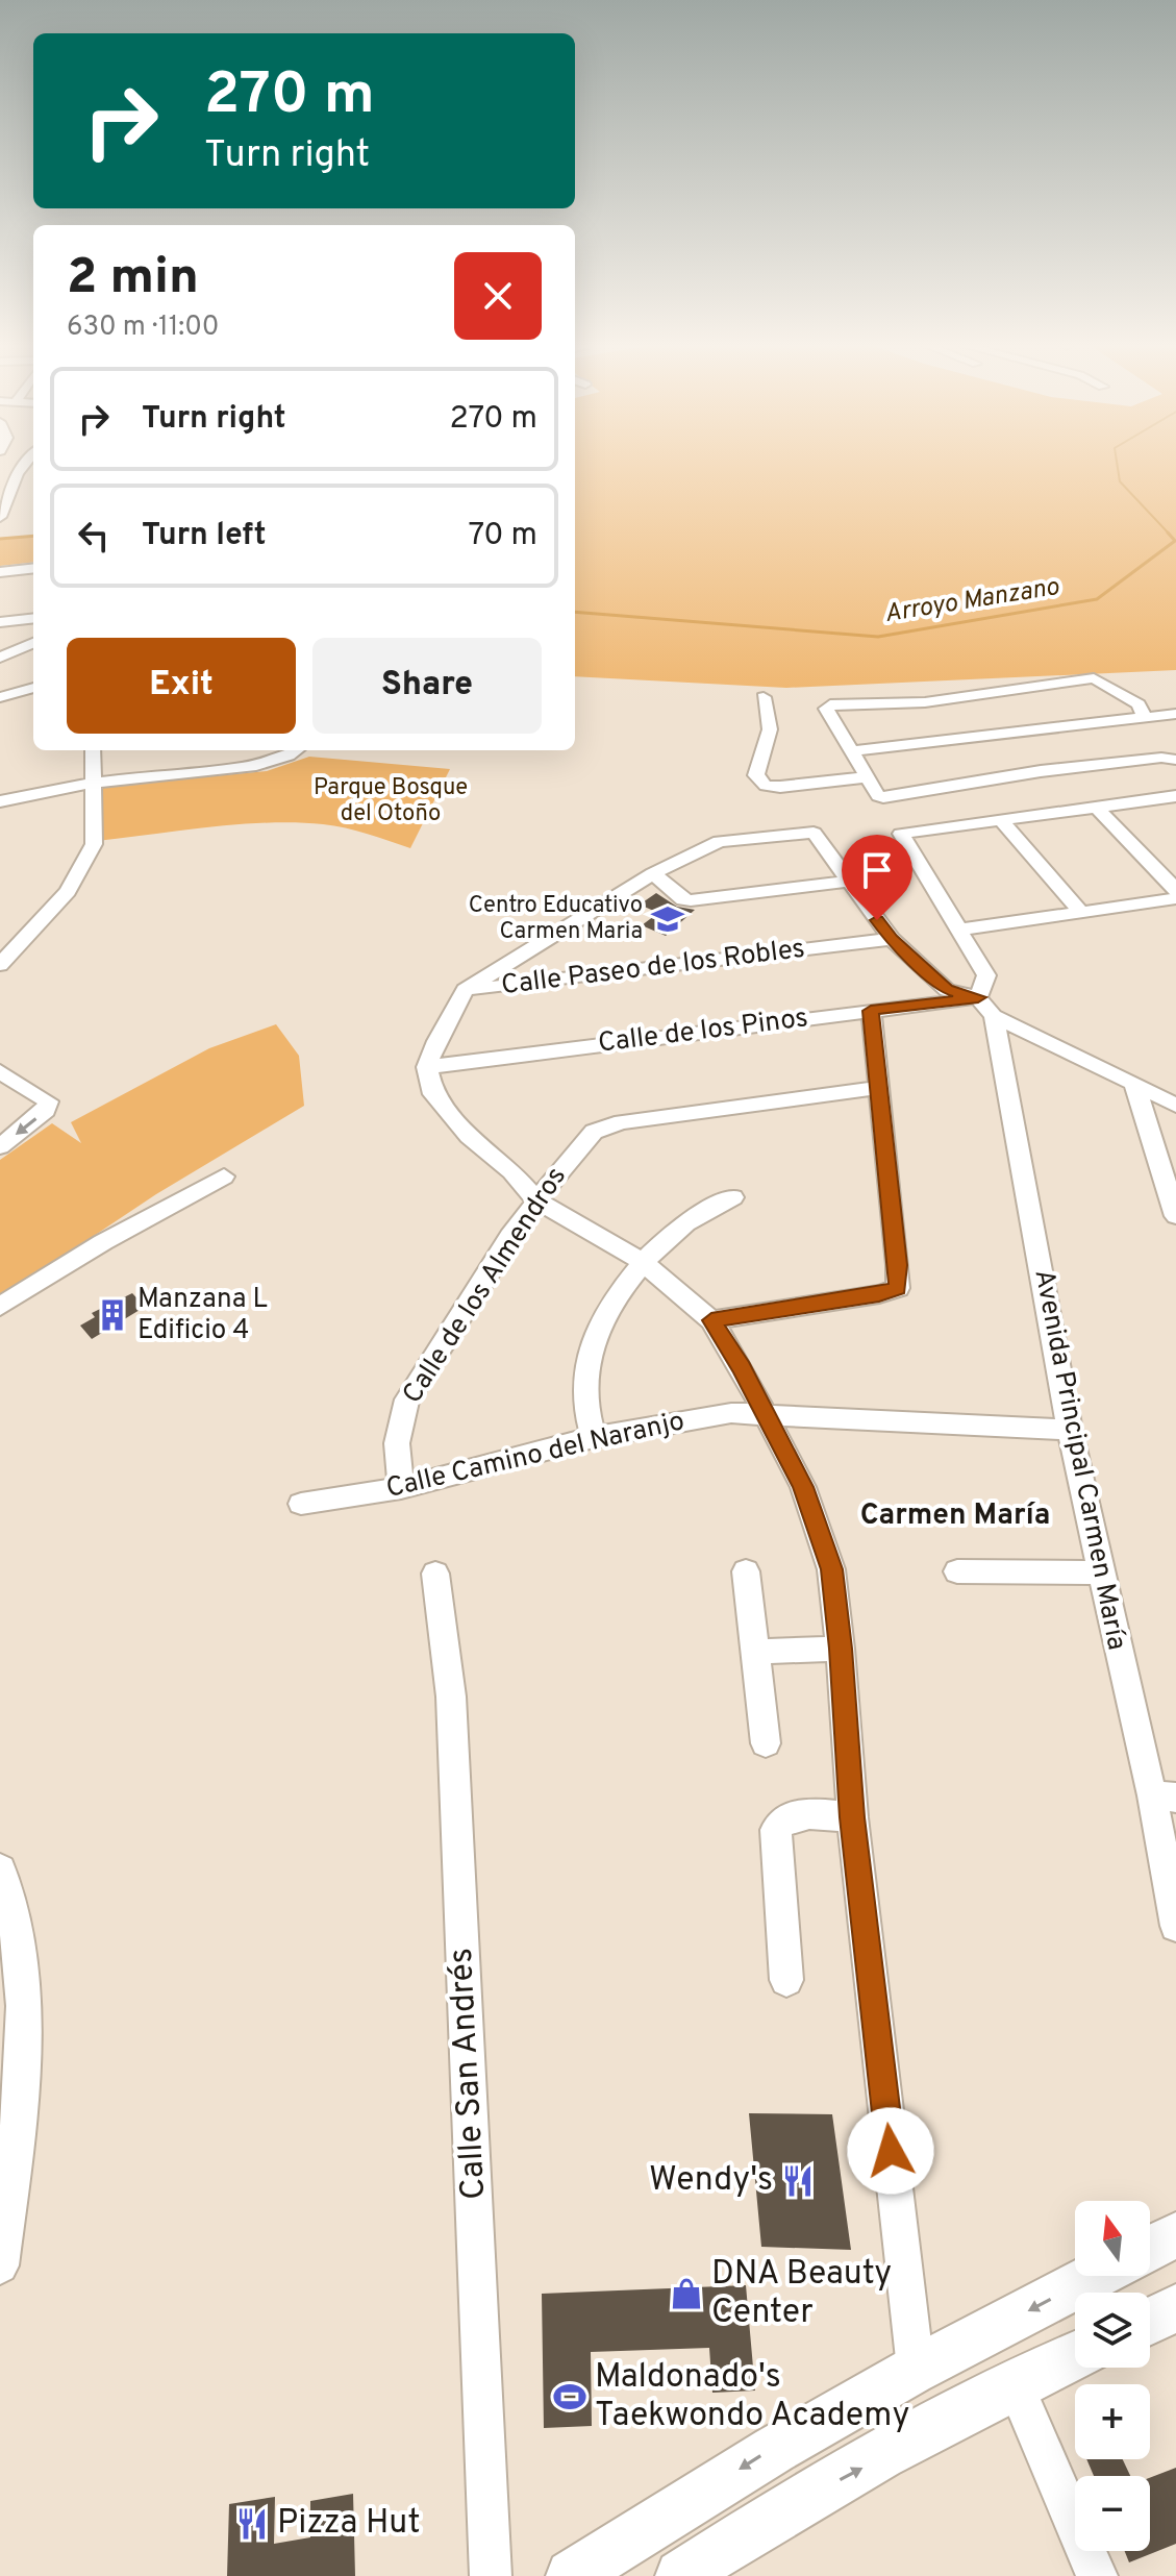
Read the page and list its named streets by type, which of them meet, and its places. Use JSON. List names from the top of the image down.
{
  "streets": {
    "street": [
      "Calle Paseo de los Robles",
      "Calle de los Pinos",
      "Calle de los Almendros",
      "Calle Camino del Naranjo",
      "Avenida Principal Carmen María",
      "Calle San Andrés"
    ]
  },
  "crossings": [
    ["Calle de los Pinos", "Avenida Principal Carmen María"],
    ["Calle de los Almendros", "Calle Camino del Naranjo"],
    ["Calle Camino del Naranjo", "Avenida Principal Carmen María"]
  ],
  "districts": ["Carmen María"],
  "water": ["Arroyo Manzano"],
  "parks": ["Parque Bosque del Otoño"],
  "places": {
    "school or university": ["Centro Educativo Carmen Maria"],
    "building": ["Manzana L Edificio 4"],
    "restaurant": ["Wendy's", "Pizza Hut"],
    "shop": ["DNA Beauty Center"],
    "sports": ["Maldonado's Taekwondo Academy"]
  },
  "north": "top",
  "page": {
    "turn": ["270 m", "Turn right"],
    "heading": ["2 min", "630 m · 11:00"],
    "list": [
      {
        "name": "Turn right",
        "value": "270 m"
      },
      {
        "name": "Turn left",
        "value": "70 m"
      }
    ],
    "buttons": ["Exit", "Share"],
    "map_buttons": ["+", "−"]
  }
}
